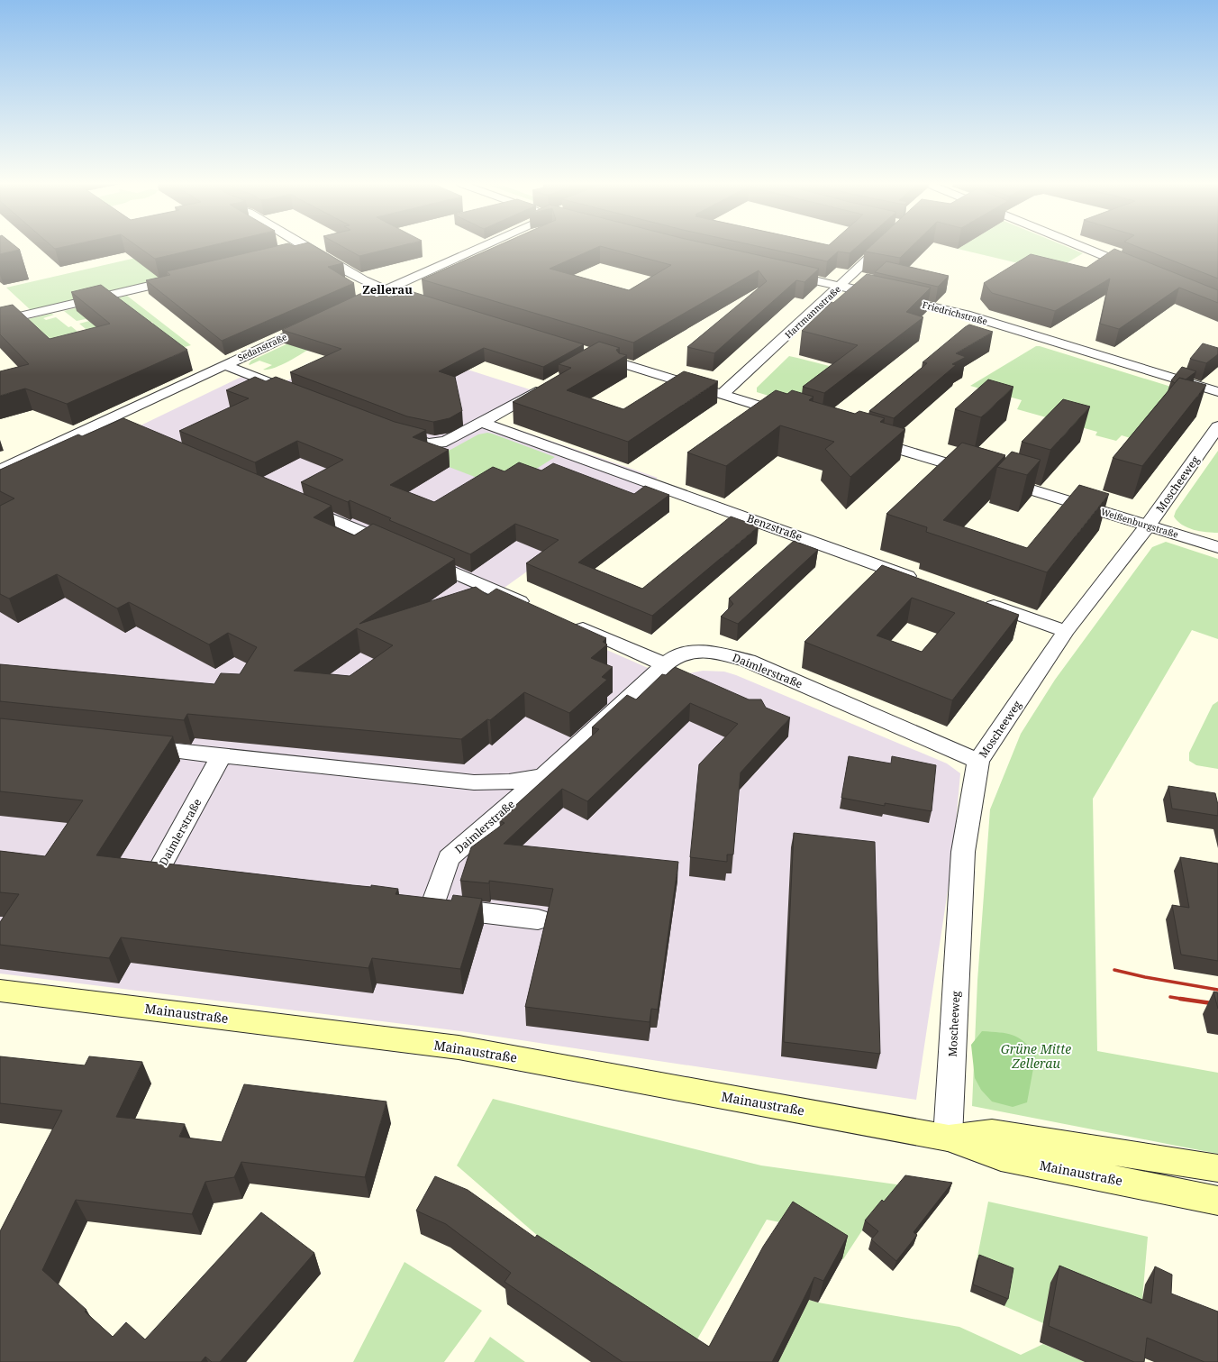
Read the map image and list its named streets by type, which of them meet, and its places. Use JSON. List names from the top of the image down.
{
  "streets": {
    "main road": ["Mainaustraße"],
    "street": [
      "Hartmannstraße",
      "Friedrichstraße",
      "Sedanstraße",
      "Moscheeweg",
      "Weißenburgstraße",
      "Benzstraße",
      "Daimlerstraße"
    ]
  },
  "crossings": [
    ["Hartmannstraße", "Friedrichstraße"],
    ["Moscheeweg", "Weißenburgstraße"],
    ["Moscheeweg", "Daimlerstraße"],
    ["Moscheeweg", "Mainaustraße"]
  ],
  "districts": ["Zellerau"],
  "parks": ["Grüne Mitte Zellerau"]
}
